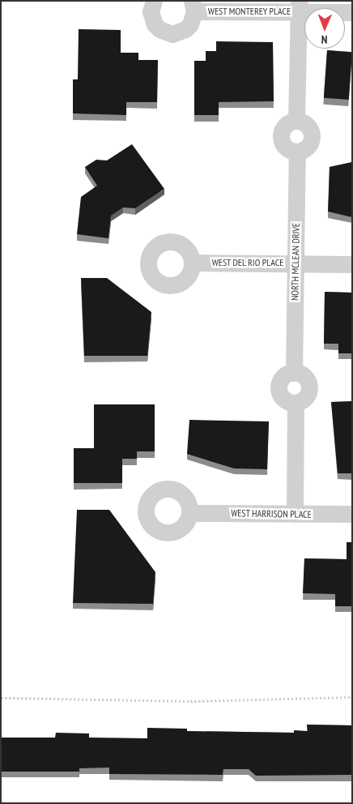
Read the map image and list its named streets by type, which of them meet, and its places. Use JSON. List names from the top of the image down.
{
  "streets": {
    "street": [
      "WEST MONTEREY PLACE",
      "NORTH MCLEAN DRIVE",
      "WEST DEL RIO PLACE",
      "WEST HARRISON PLACE"
    ]
  },
  "crossings": [
    ["WEST MONTEREY PLACE", "NORTH MCLEAN DRIVE"],
    ["NORTH MCLEAN DRIVE", "WEST DEL RIO PLACE"],
    ["NORTH MCLEAN DRIVE", "WEST HARRISON PLACE"]
  ],
  "north": "bottom"
}
